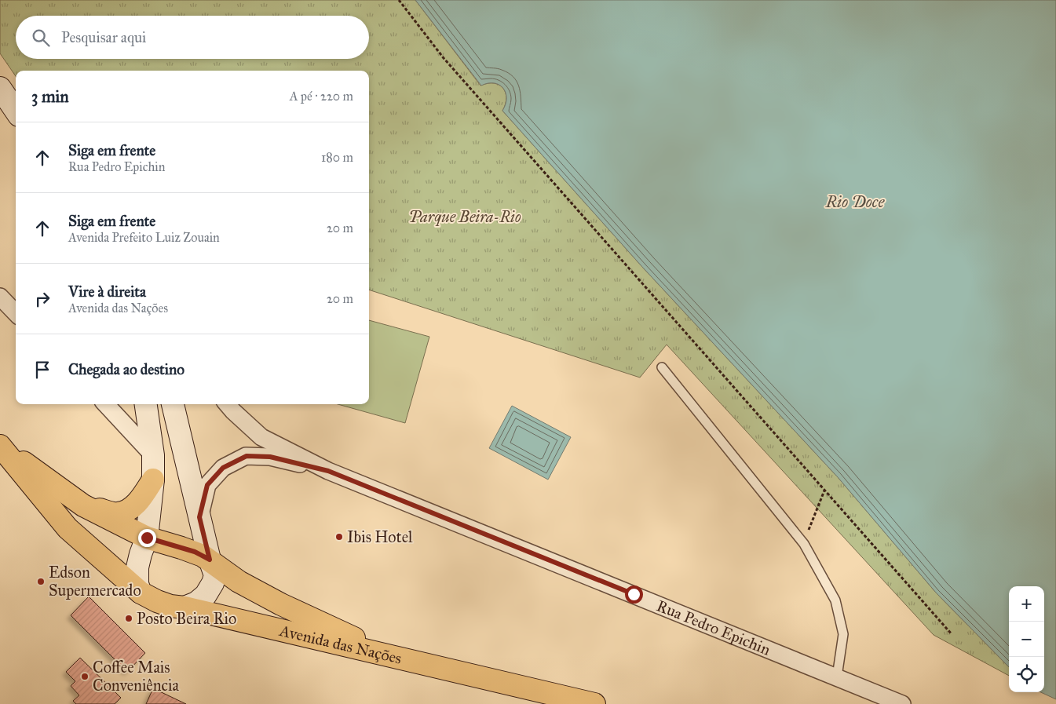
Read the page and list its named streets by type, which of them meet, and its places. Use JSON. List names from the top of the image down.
{
  "streets": {
    "main road": ["Avenida das Nações"],
    "street": ["Rua Pedro Epichin"]
  },
  "water": ["Rio Doce"],
  "parks": ["Parque Beira-Rio"],
  "places": [
    "Ibis Hotel",
    "Edson Supermercado",
    "Posto Beira Rio",
    "Coffee Mais Conveniência"
  ],
  "page": {
    "search": "Pesquisar aqui",
    "heading": ["3 min", "A pé · 220 m"],
    "list": [
      ["Siga em frente", "Rua Pedro Epichin", "180 m"],
      ["Siga em frente", "Avenida Prefeito Luiz Zouain", "20 m"],
      ["Vire à direita", "Avenida das Nações", "20 m"],
      "Chegada ao destino"
    ],
    "map_buttons": ["+", "−"]
  }
}
